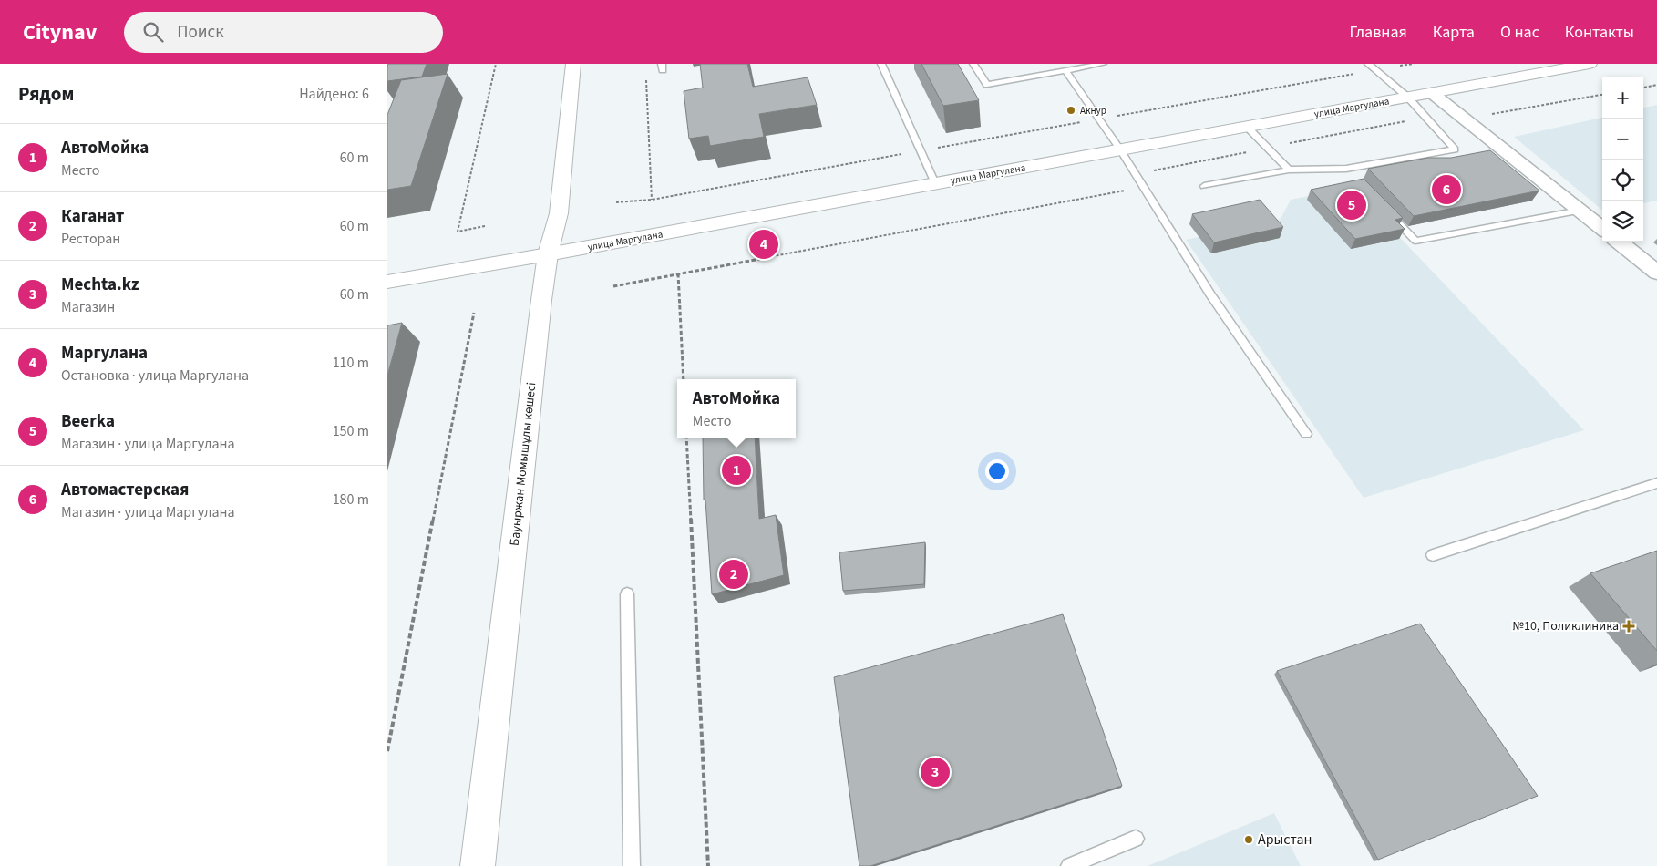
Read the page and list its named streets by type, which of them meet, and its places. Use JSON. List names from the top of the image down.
{
  "streets": {
    "street": ["улица Маргулана", "Бауыржан Момышұлы көшесі"]
  },
  "crossings": [
    ["улица Маргулана", "Бауыржан Момышұлы көшесі"]
  ],
  "places": {
    "other": ["Акнур", "Арыстан"],
    "health": ["№10, Поликлиника"]
  },
  "page": {
    "header": "Citynav",
    "search": "Поиск",
    "nav": [
      "Главная",
      "Карта",
      "О нас",
      "Контакты"
    ],
    "heading": ["Рядом", "Найдено: 6"],
    "map_buttons": ["+", "−"],
    "list": [
      {
        "mark": "1",
        "name": "АвтоМойка",
        "note": "Место",
        "value": "60 m"
      },
      {
        "mark": "2",
        "name": "Каганат",
        "note": "Ресторан",
        "value": "60 m"
      },
      {
        "mark": "3",
        "name": "Mechta.kz",
        "note": "Магазин",
        "value": "60 m"
      },
      {
        "mark": "4",
        "name": "Маргулана",
        "note": "Остановка · улица Маргулана",
        "value": "110 m"
      },
      {
        "mark": "5",
        "name": "Beerka",
        "note": "Магазин · улица Маргулана",
        "value": "150 m"
      },
      {
        "mark": "6",
        "name": "Автомастерская",
        "note": "Магазин · улица Маргулана",
        "value": "180 m"
      }
    ],
    "pins": [
      "6",
      "5",
      "4",
      "1",
      "2",
      "3"
    ],
    "popup": ["АвтоМойка", "Место"]
  }
}
